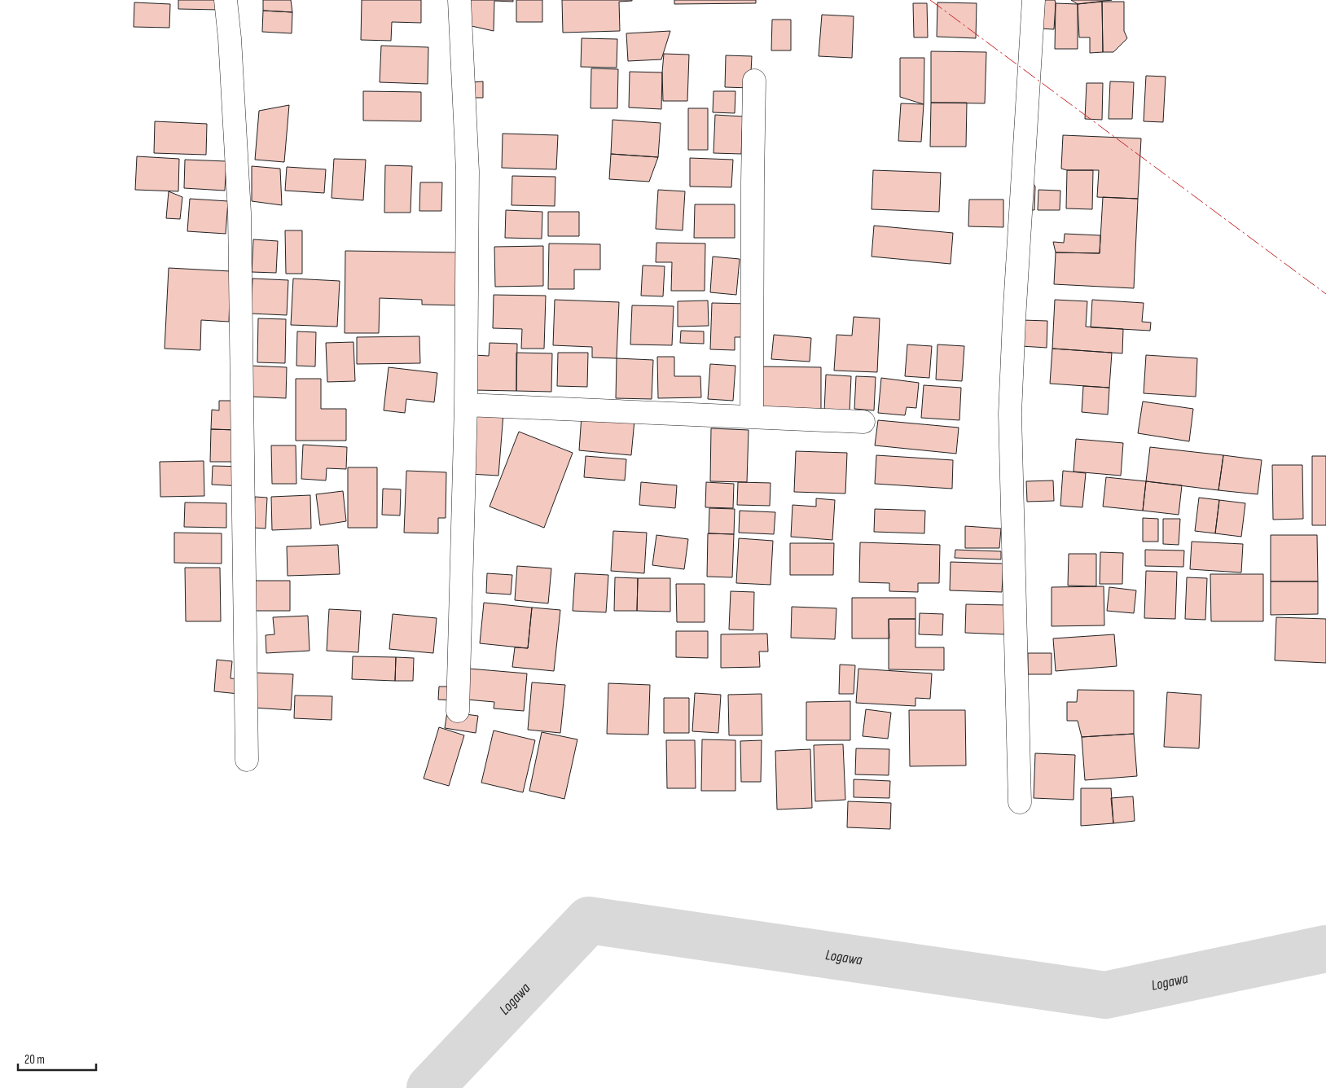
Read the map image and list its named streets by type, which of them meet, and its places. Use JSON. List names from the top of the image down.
{
  "water": ["Logawa"],
  "scale_bar": "20 m"
}
